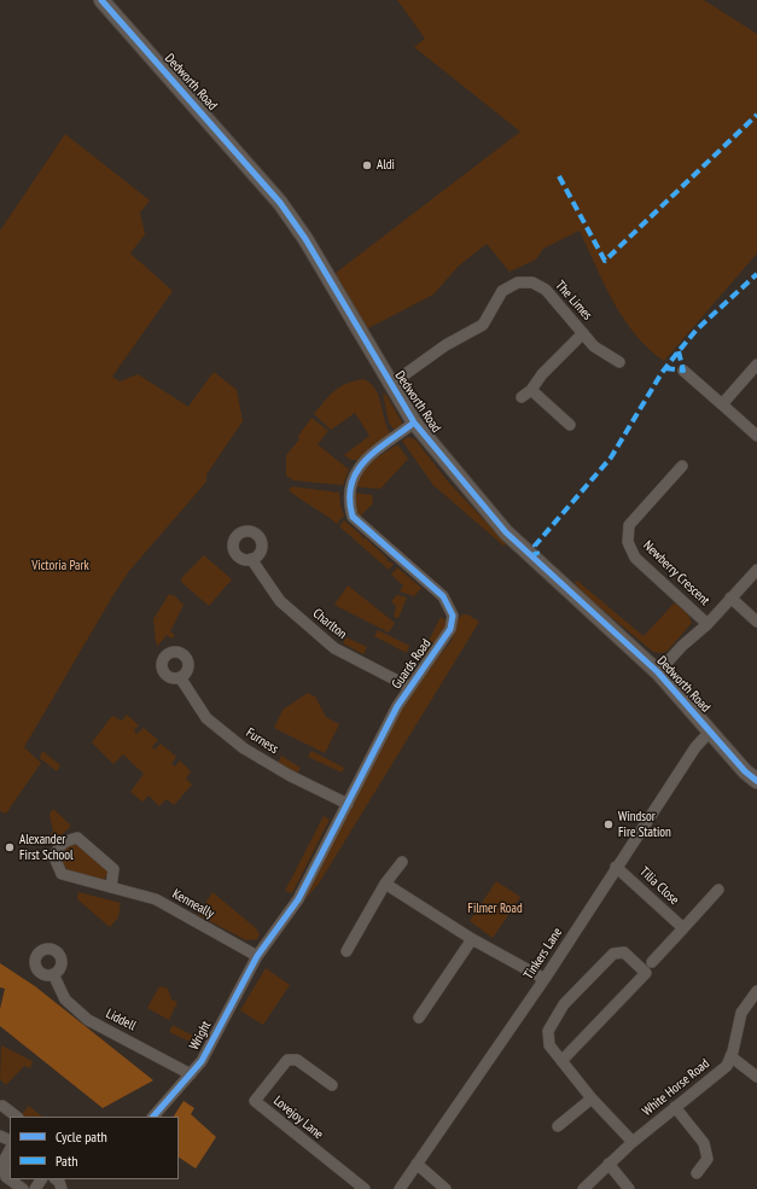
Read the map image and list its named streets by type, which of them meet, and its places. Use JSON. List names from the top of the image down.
{
  "streets": {
    "main road": ["Dedworth Road"],
    "street": [
      "The Limes",
      "Newberry Crescent",
      "Charlton",
      "Guards Road",
      "Furness",
      "Tilia Close",
      "Kenneally",
      "Tinkers Lane",
      "Liddell",
      "Wright",
      "White Horse Road",
      "Lovejoy Lane"
    ]
  },
  "crossings": [
    ["Dedworth Road", "The Limes"],
    ["Dedworth Road", "Guards Road"],
    ["Dedworth Road", "Tinkers Lane"],
    ["Charlton", "Guards Road"],
    ["Guards Road", "Furness"],
    ["Guards Road", "Kenneally"],
    ["Guards Road", "Wright"],
    ["Tilia Close", "Tinkers Lane"],
    ["Kenneally", "Wright"],
    ["Liddell", "Wright"]
  ],
  "parks": ["Victoria Park", "Filmer Road"],
  "places": ["Aldi", "Windsor Fire Station", "Alexander First School"],
  "legend": ["Cycle path", "Path"]
}
